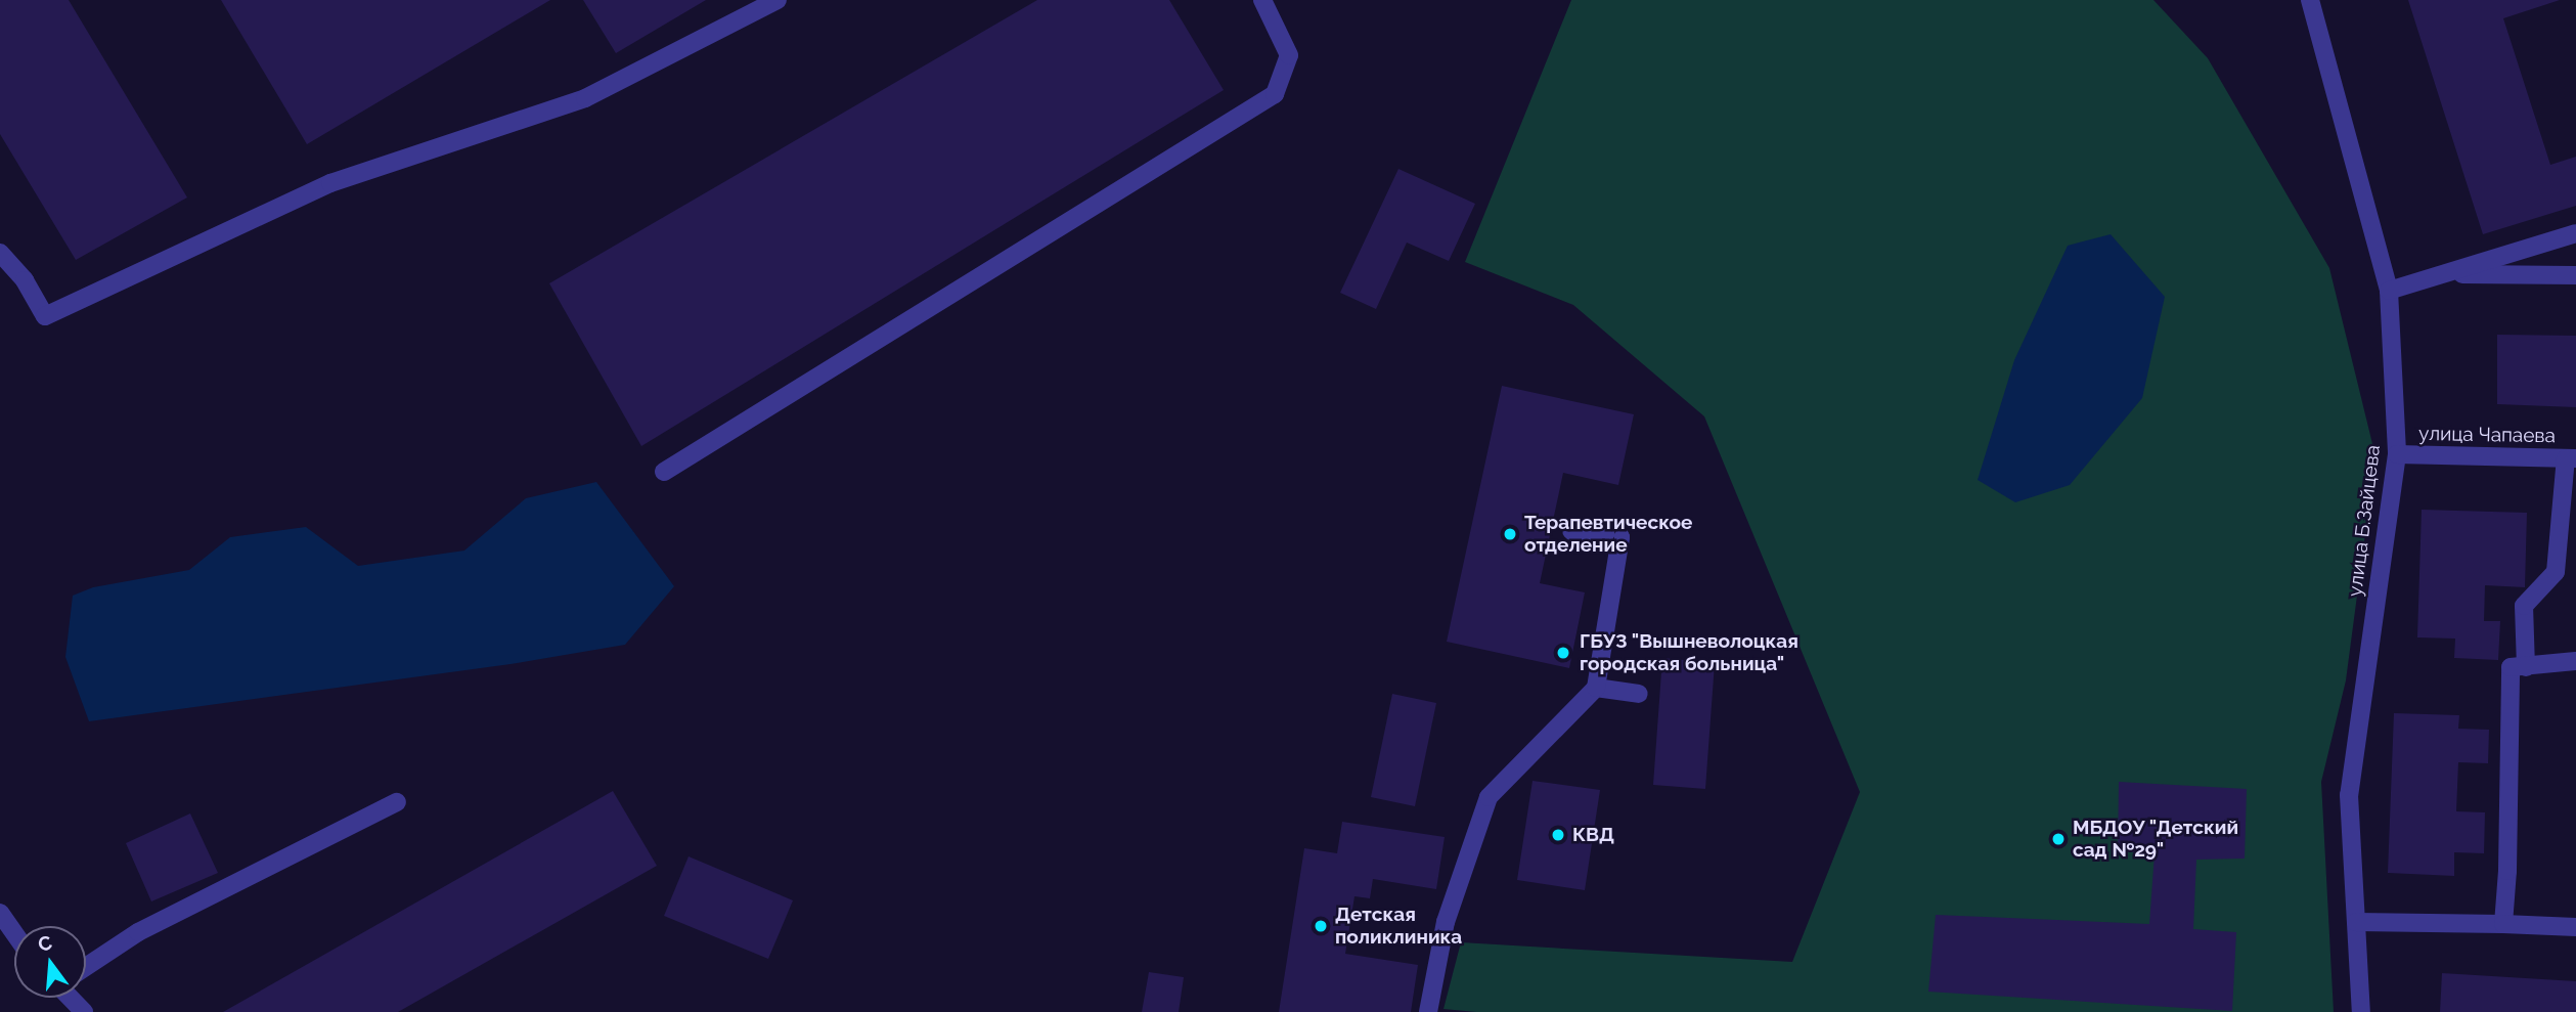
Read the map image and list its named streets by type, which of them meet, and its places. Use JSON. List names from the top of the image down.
{
  "streets": {
    "street": ["улица Чапаева", "улица Б.Зайцева"]
  },
  "crossings": [
    ["улица Чапаева", "улица Б.Зайцева"]
  ],
  "places": [
    "Терапевтическое отделение",
    "ГБУЗ \"Вышневолоцкая городская больница\"",
    "КВД",
    "МБДОУ \"Детский сад №29\"",
    "Детская поликлиника"
  ],
  "north": "top"
}
